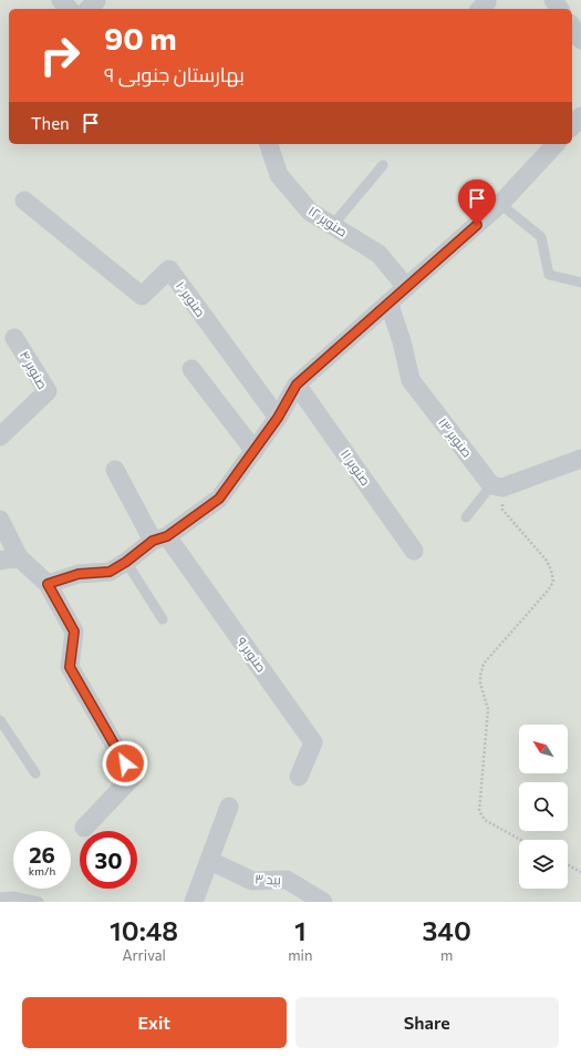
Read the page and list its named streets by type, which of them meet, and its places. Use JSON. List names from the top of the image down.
{
  "streets": {
    "street": [
      "صنوبر ۱۲",
      "صنوبر ۱۰",
      "صنوبر ۴",
      "صنوبر ۱۳",
      "صنوبر ۱۱",
      "صنوبر ۹",
      "بید ۳"
    ]
  },
  "north": "top left",
  "page": {
    "turn": ["90 m", "بهارستان جنوبی ۹"],
    "then": "Then",
    "speed": "26 km/h",
    "limit": "30",
    "eta": [
      "10:48",
      "Arrival",
      "1",
      "min",
      "340",
      "m"
    ],
    "buttons": ["Exit", "Share"]
  }
}
